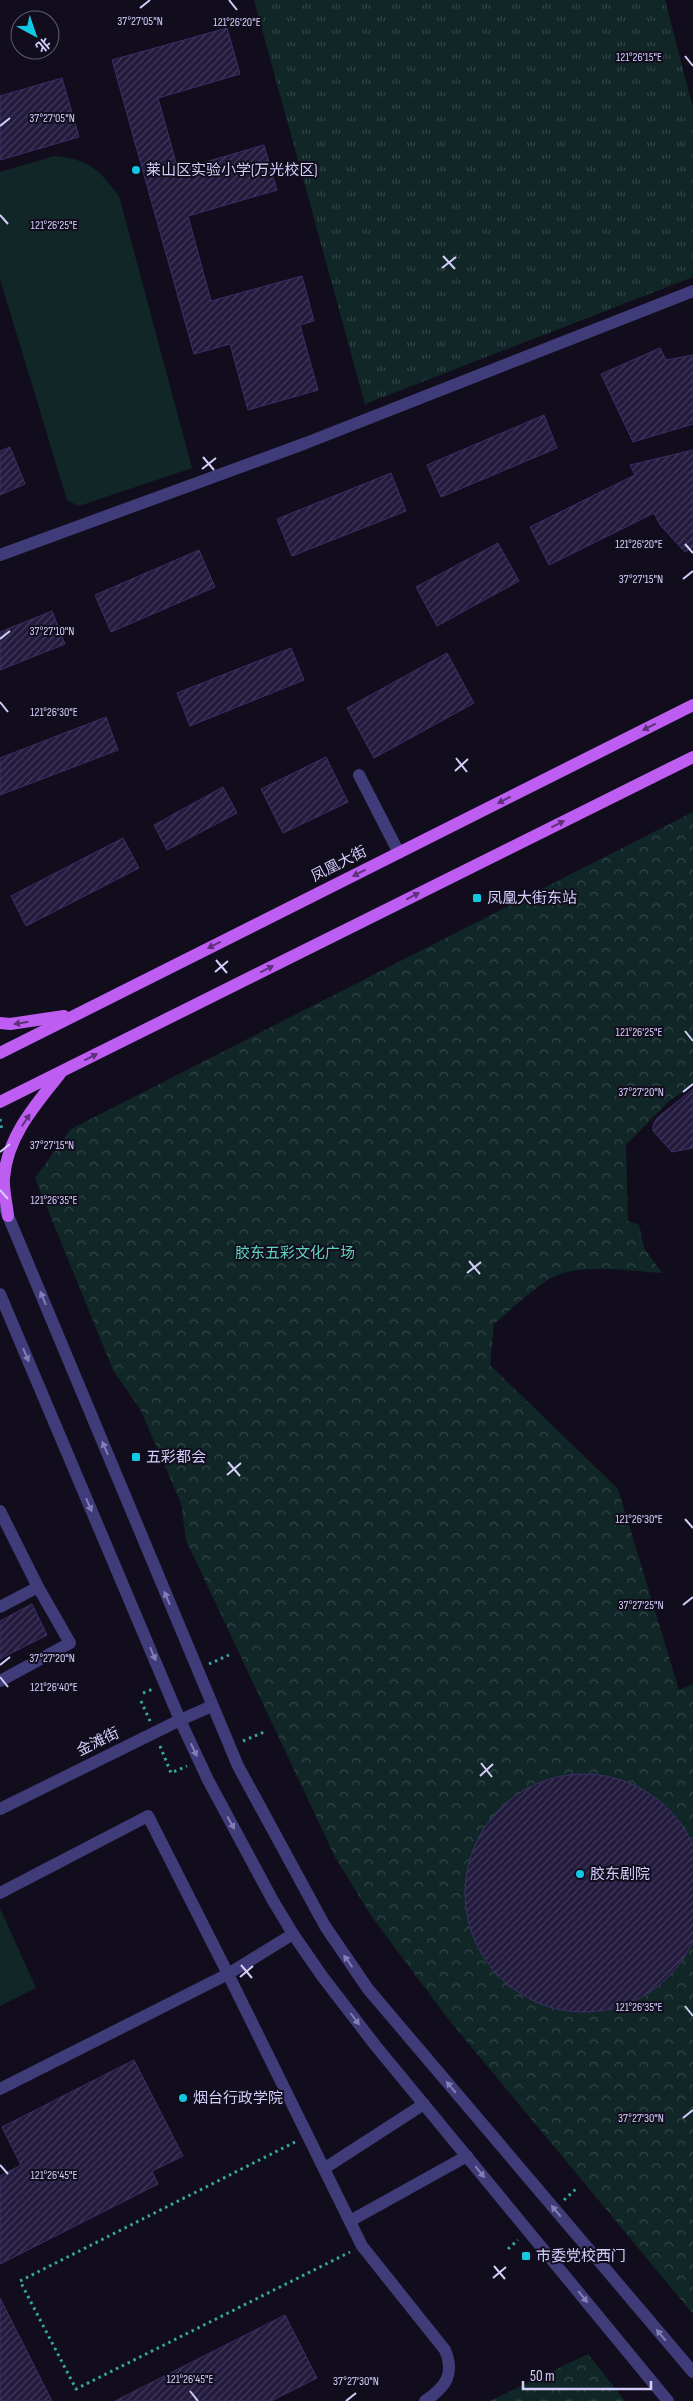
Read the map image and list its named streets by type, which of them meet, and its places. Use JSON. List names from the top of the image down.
{
  "streets": {
    "main road": ["凤凰大街"],
    "street": ["金滩街"]
  },
  "parks": ["胶东五彩文化广场"],
  "places": {
    "other": ["莱山区实验小学(万光校区)", "胶东剧院", "烟台行政学院"],
    "transit": ["凤凰大街东站", "五彩都会", "市委党校西门"]
  },
  "scale_bar": "50 m",
  "north": "bottom right",
  "coordinates": [
    "37°27'05\"N",
    "121°26'20\"E",
    "121°26'15\"E",
    "121°26'25\"E",
    "37°27'15\"N",
    "37°27'10\"N",
    "121°26'30\"E",
    "37°27'20\"N",
    "121°26'35\"E",
    "37°27'25\"N",
    "121°26'40\"E",
    "37°27'30\"N",
    "121°26'45\"E"
  ]
}
